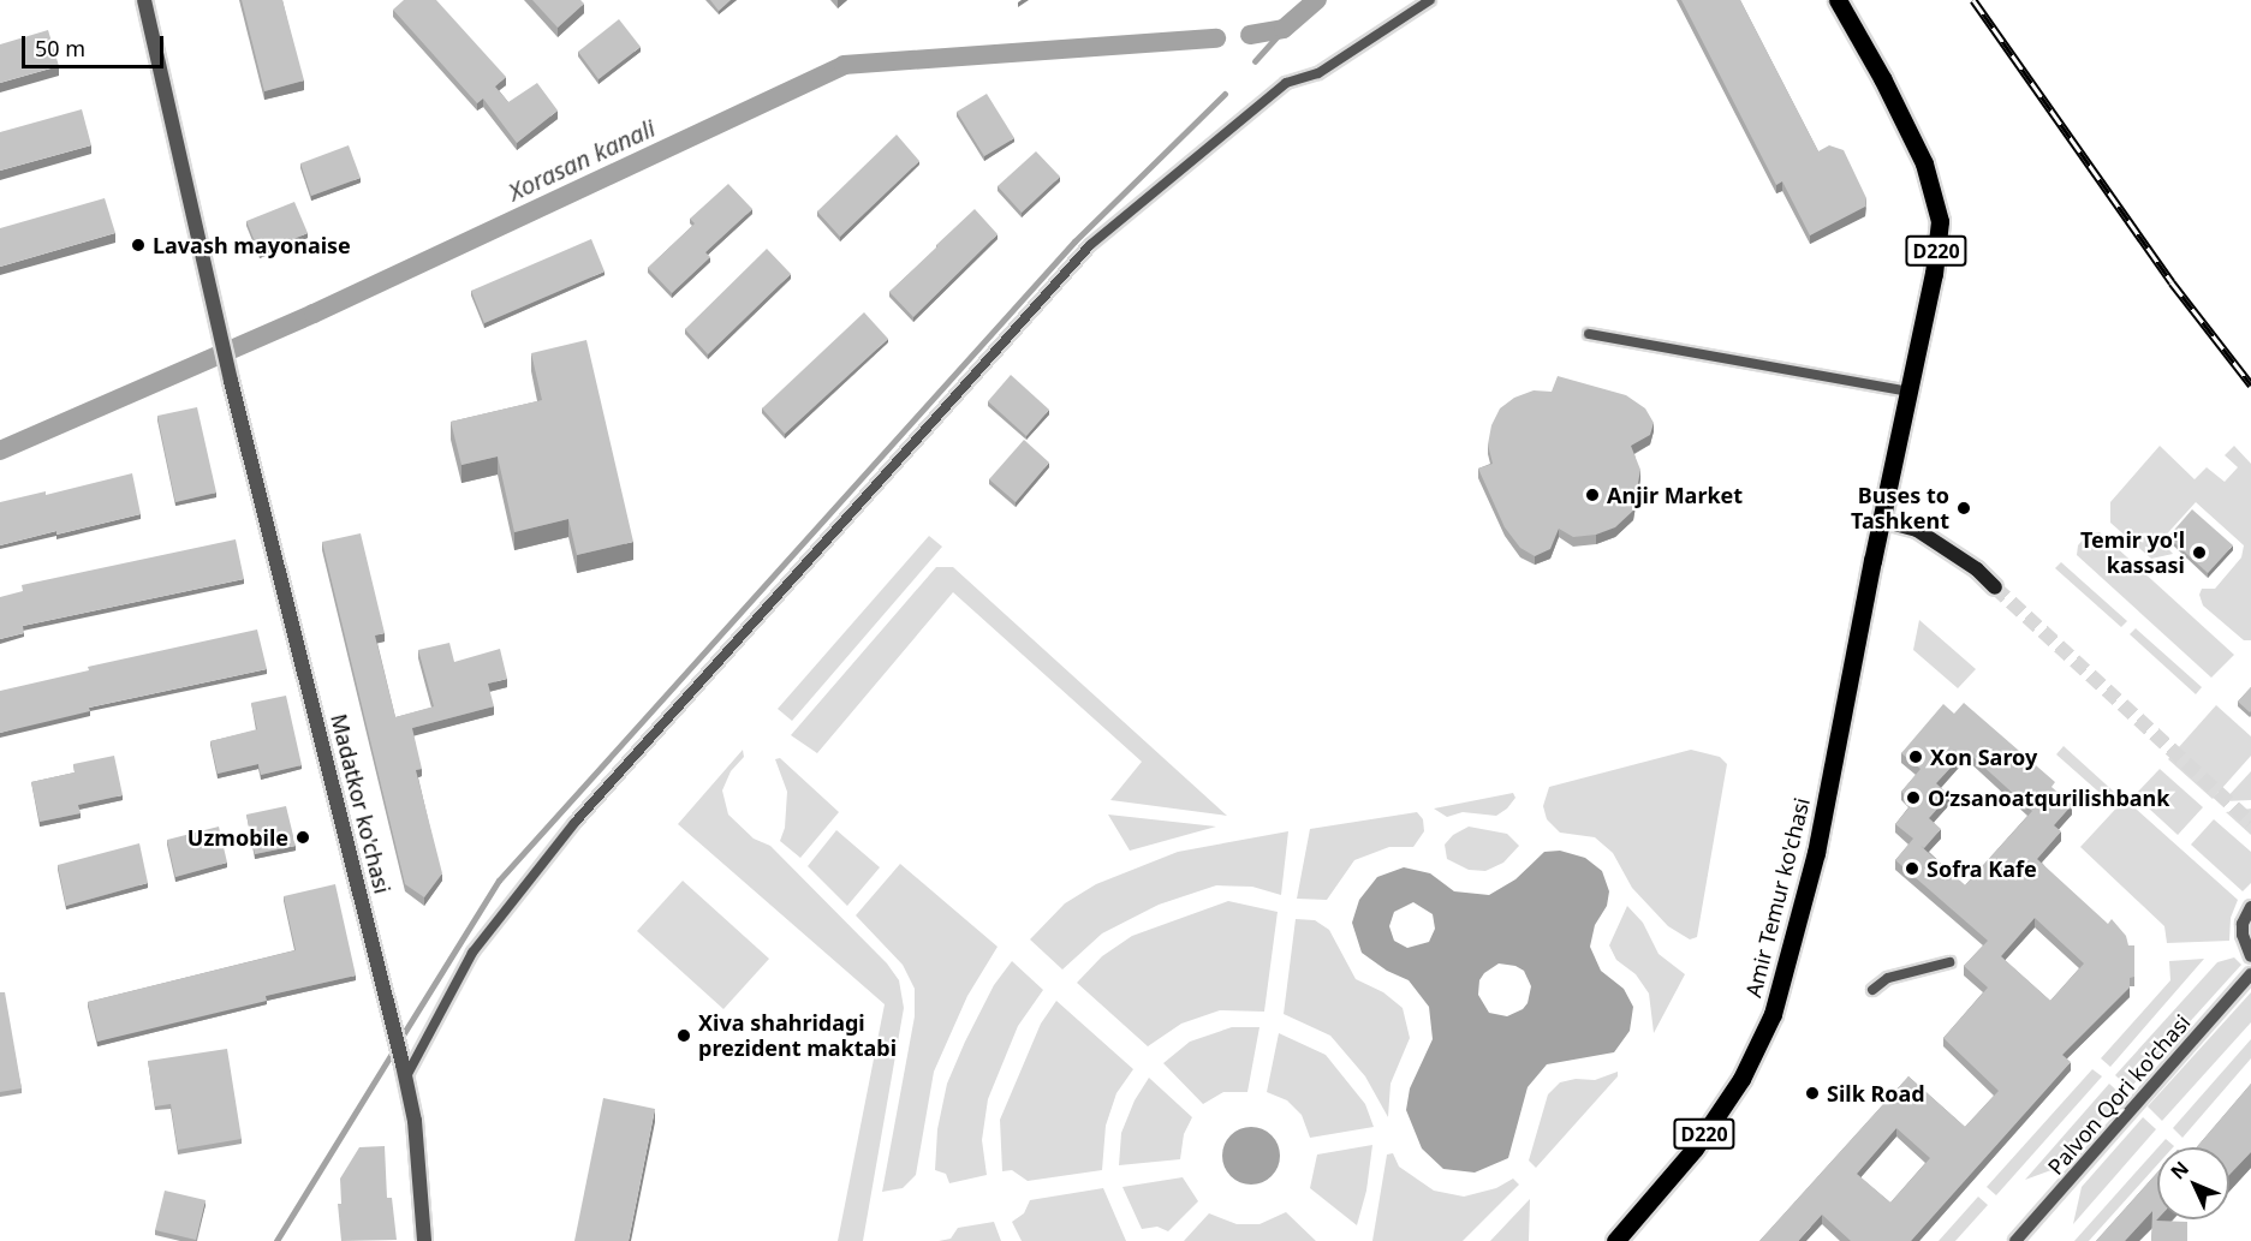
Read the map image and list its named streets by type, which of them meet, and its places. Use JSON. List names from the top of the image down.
{
  "streets": {
    "main road": ["D220", "Amir Temur ko'chasi"],
    "street": ["Madatkor ko'chasi", "Palvon Qori ko'chasi"]
  },
  "crossings": [
    ["D220", "Amir Temur ko'chasi"]
  ],
  "water": ["Xorasan kanali"],
  "places": [
    "Lavash mayonaise",
    "Anjir Market",
    "Buses to Tashkent",
    "Temir yo'l kassasi",
    "Xon Saroy",
    "Oʻzsanoatqurilishbank",
    "Uzmobile",
    "Sofra Kafe",
    "Xiva shahridagi prezident maktabi",
    "Silk Road"
  ],
  "scale_bar": "50 m",
  "north": "top left"
}
